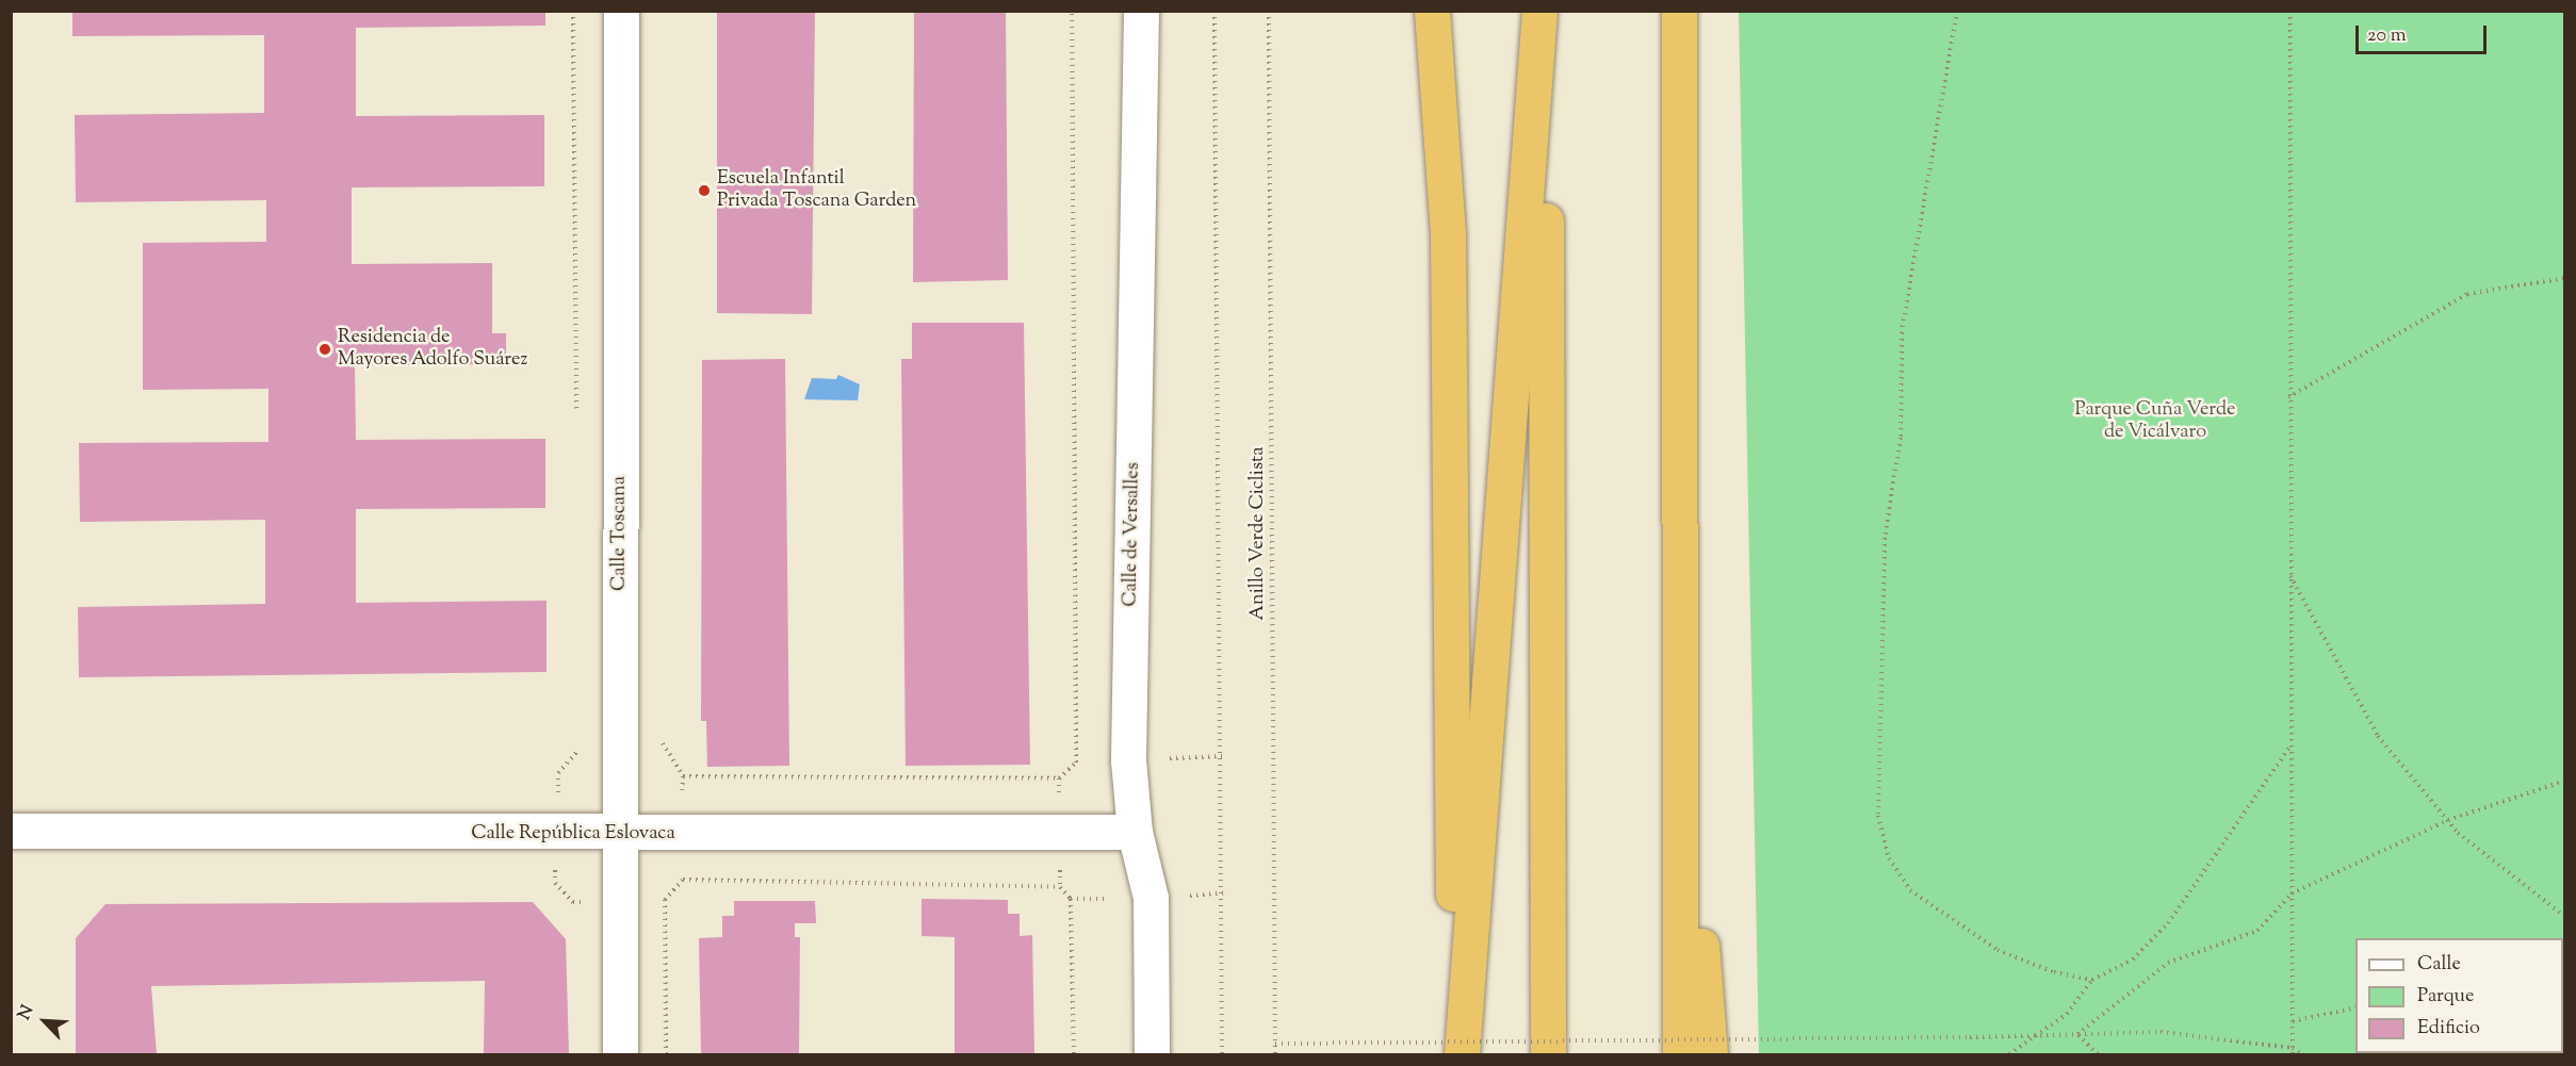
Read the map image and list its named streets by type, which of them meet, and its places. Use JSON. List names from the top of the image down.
{
  "streets": {
    "street": ["Calle Toscana", "Calle de Versalles", "Calle República Eslovaca"],
    "path": ["Anillo Verde Ciclista"]
  },
  "crossings": [
    ["Calle Toscana", "Calle República Eslovaca"],
    ["Calle de Versalles", "Calle República Eslovaca"]
  ],
  "parks": ["Parque Cuña Verde de Vicálvaro"],
  "places": ["Escuela Infantil Privada Toscana Garden", "Residencia de Mayores Adolfo Suárez"],
  "legend": ["Calle", "Parque", "Edificio"],
  "scale_bar": "20 m",
  "north": "top left"
}
